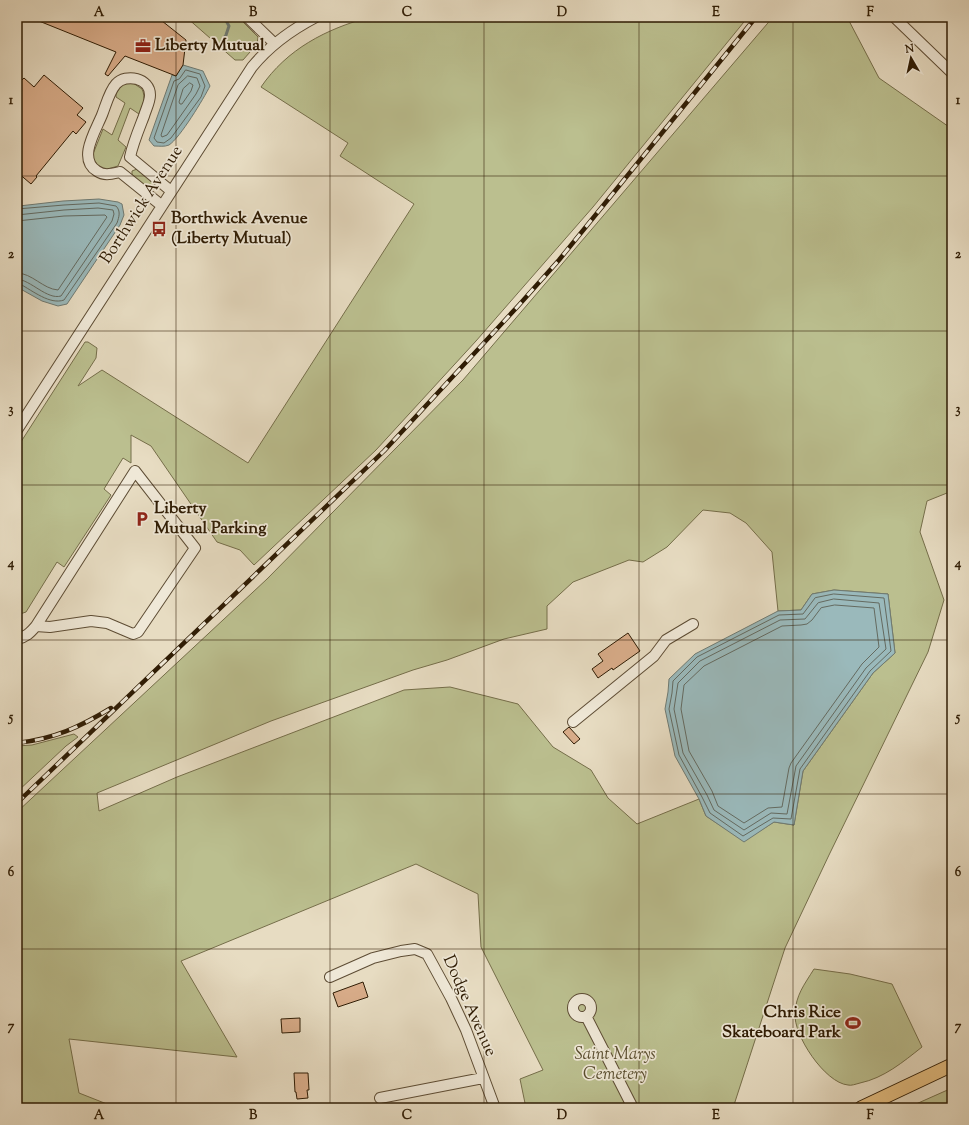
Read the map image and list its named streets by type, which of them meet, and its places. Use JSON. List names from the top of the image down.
{
  "streets": {
    "street": ["Borthwick Avenue", "Dodge Avenue"]
  },
  "parks": ["Saint Marys Cemetery"],
  "places": {
    "office": ["Liberty Mutual"],
    "bus stop": ["Borthwick Avenue (Liberty Mutual)"],
    "parking": ["Liberty Mutual Parking"],
    "sports": ["Chris Rice Skateboard Park"]
  },
  "north": "top",
  "grid": {
    "columns": [
      "A",
      "B",
      "C",
      "D",
      "E",
      "F"
    ],
    "rows": [
      "1",
      "2",
      "3",
      "4",
      "5",
      "6",
      "7"
    ]
  }
}
